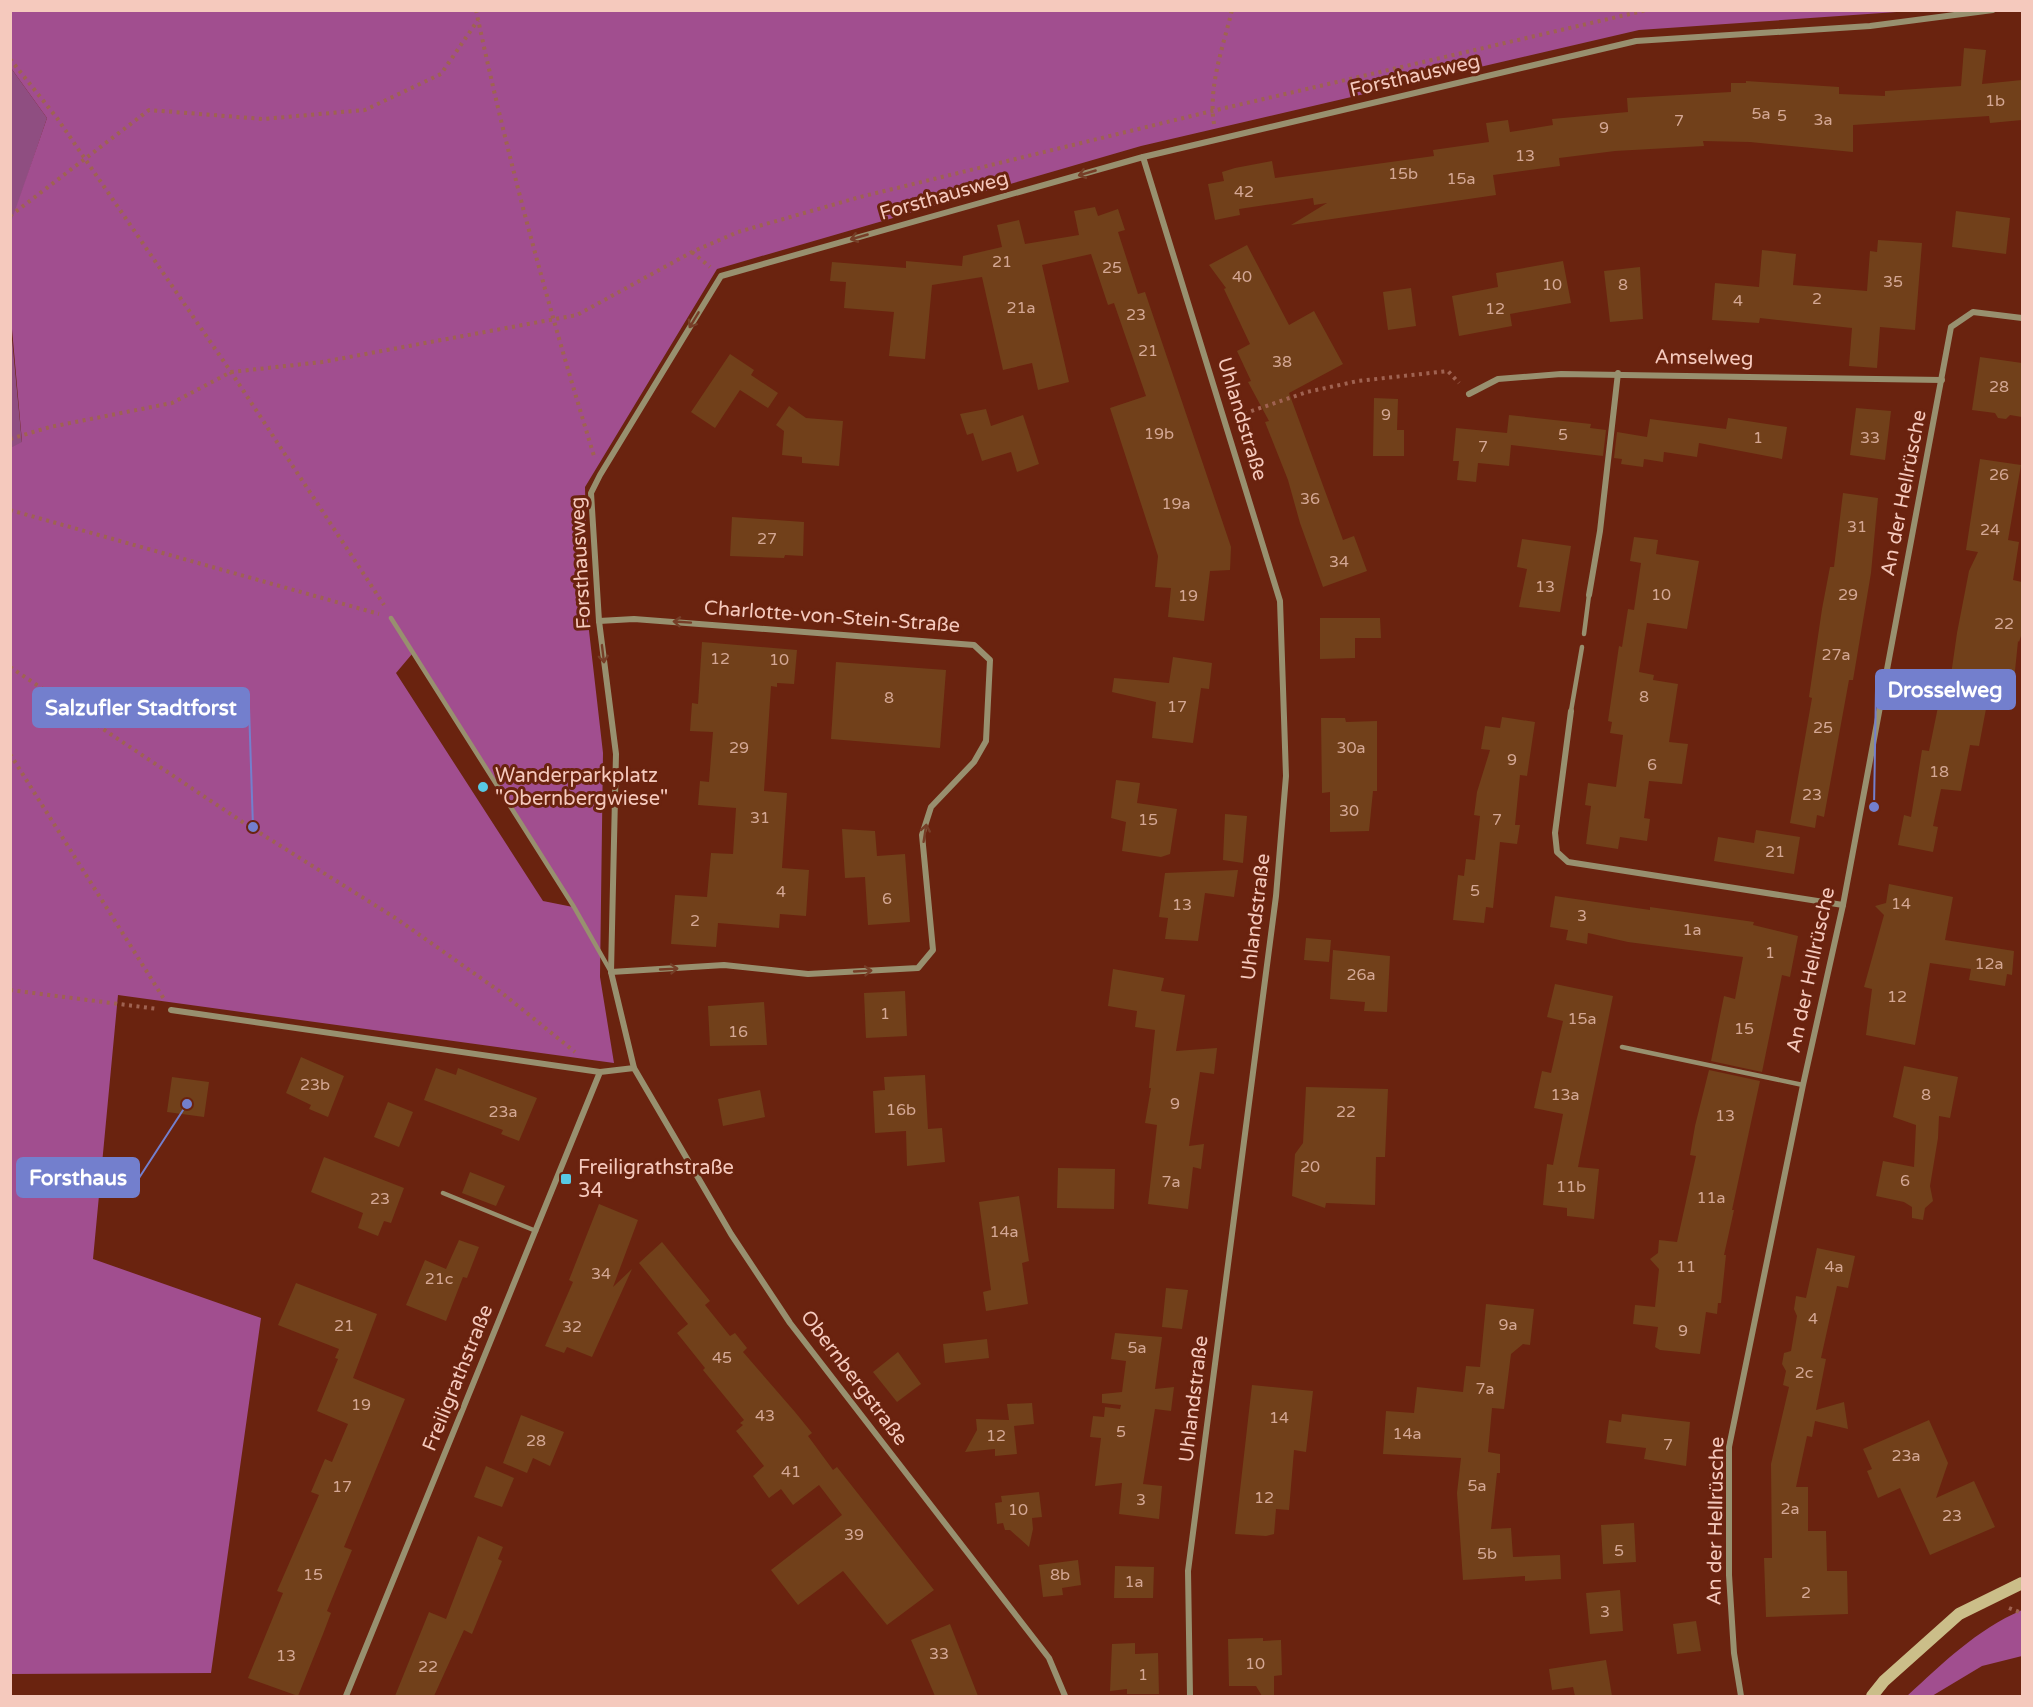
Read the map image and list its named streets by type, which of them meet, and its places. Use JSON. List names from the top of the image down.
{
  "streets": {
    "street": [
      "Forsthausweg",
      "Amselweg",
      "Uhlandstraße",
      "An der Hellrüsche",
      "Charlotte-von-Stein-Straße",
      "Freiligrathstraße",
      "Obernbergstraße"
    ]
  },
  "crossings": [
    ["Forsthausweg", "Uhlandstraße"],
    ["Forsthausweg", "Charlotte-von-Stein-Straße"],
    ["Forsthausweg", "Obernbergstraße"],
    ["Amselweg", "An der Hellrüsche"]
  ],
  "one_way": ["Forsthausweg"],
  "places": {
    "other": [
      "Wanderparkplatz \"Obernbergwiese\"",
      "Drosselweg",
      "Salzufler Stadtforst",
      "Forsthaus"
    ],
    "transit": ["Freiligrathstraße 34"]
  },
  "house_numbers": [
    "1b",
    "5a",
    "5",
    "3a",
    "7",
    "9",
    "13",
    "15b",
    "15a",
    "42",
    "21",
    "25",
    "40",
    "35",
    "10",
    "8",
    "2",
    "4",
    "21a",
    "12",
    "23",
    "21",
    "38",
    "28",
    "9",
    "19b",
    "5",
    "1",
    "33",
    "7",
    "26",
    "36",
    "19a",
    "31",
    "24",
    "27",
    "34",
    "13",
    "10",
    "29",
    "19",
    "22",
    "27a",
    "12",
    "10",
    "8",
    "8",
    "17",
    "25",
    "29",
    "30a",
    "9",
    "6",
    "18",
    "23",
    "30",
    "31",
    "15",
    "7",
    "21",
    "5",
    "4",
    "6",
    "14",
    "13",
    "3",
    "2",
    "1a",
    "1",
    "12a",
    "26a",
    "12",
    "1",
    "15a",
    "15",
    "16",
    "23b",
    "13a",
    "8",
    "9",
    "16b",
    "23a",
    "22",
    "13",
    "20",
    "6",
    "7a",
    "11b",
    "11a",
    "23",
    "14a",
    "11",
    "4a",
    "34",
    "21c",
    "4",
    "9a",
    "21",
    "32",
    "9",
    "5a",
    "45",
    "2c",
    "7a",
    "19",
    "43",
    "14",
    "5",
    "14a",
    "12",
    "28",
    "7",
    "23a",
    "41",
    "5a",
    "17",
    "12",
    "3",
    "2a",
    "10",
    "23",
    "39",
    "5",
    "5b",
    "15",
    "8b",
    "1a",
    "2",
    "3",
    "33",
    "13",
    "10",
    "22",
    "1"
  ]
}
